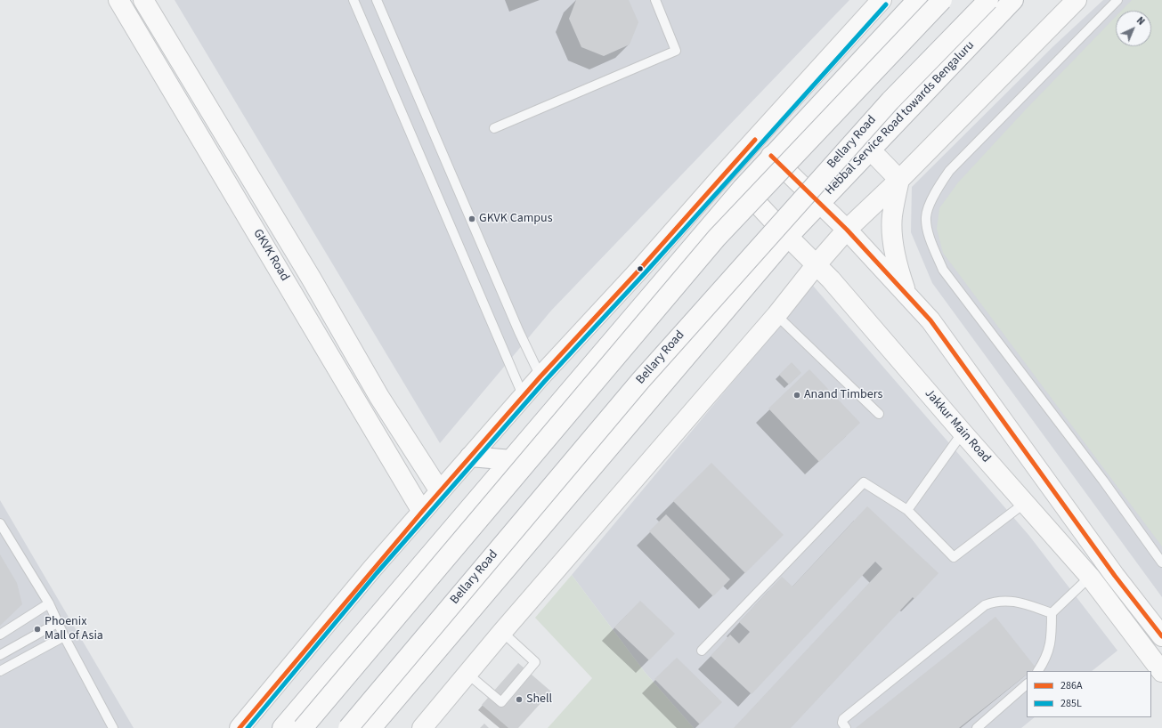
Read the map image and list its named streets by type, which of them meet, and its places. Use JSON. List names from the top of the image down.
{
  "streets": {
    "main road": [
      "Hebbal Service Road towards Bengaluru",
      "Bellary Road",
      "GKVK Road",
      "Jakkur Main Road"
    ]
  },
  "crossings": [
    ["Hebbal Service Road towards Bengaluru", "Bellary Road"],
    ["Hebbal Service Road towards Bengaluru", "Jakkur Main Road"],
    ["Bellary Road", "Jakkur Main Road"]
  ],
  "places": [
    "GKVK Campus",
    "Anand Timbers",
    "Phoenix Mall of Asia",
    "Shell"
  ],
  "lines": ["transit line 285L", "transit line 286A"],
  "legend": ["286A", "285L"],
  "north": "top right"
}
